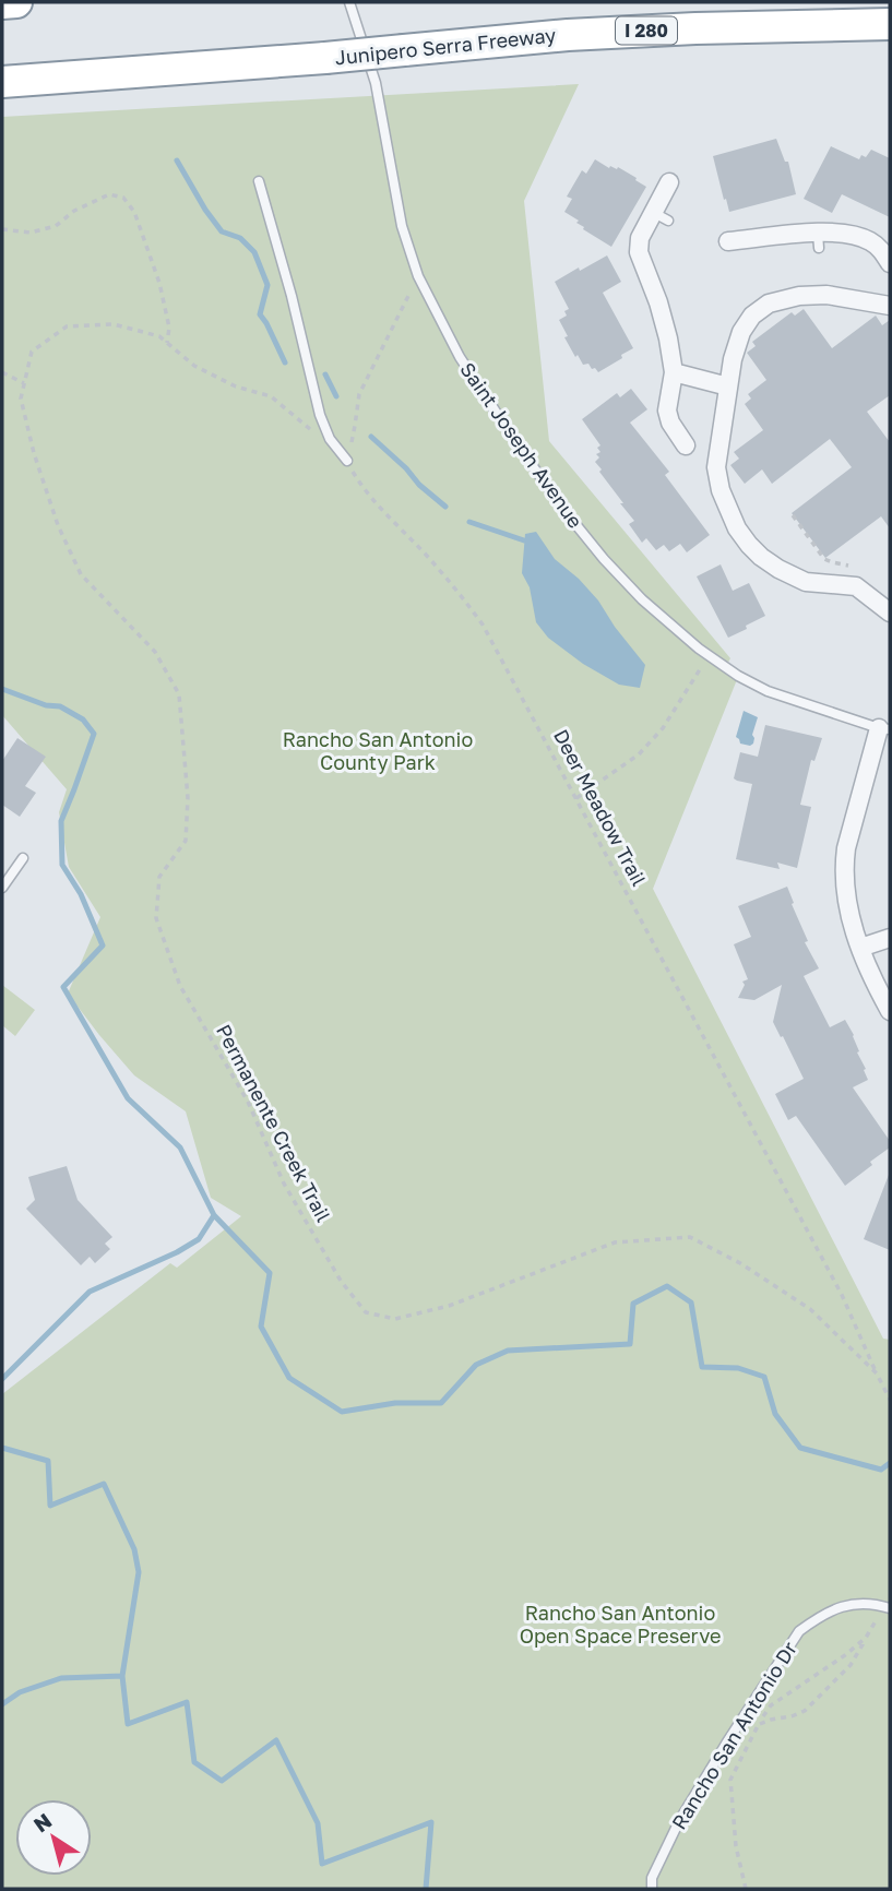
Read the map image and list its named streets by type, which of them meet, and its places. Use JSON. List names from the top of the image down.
{
  "streets": {
    "highway": ["I 280", "Junipero Serra Freeway"],
    "lane": ["Saint Joseph Avenue", "Rancho San Antonio Dr"],
    "path": ["Deer Meadow Trail", "Permanente Creek Trail"]
  },
  "crossings": [
    ["Deer Meadow Trail", "Permanente Creek Trail"]
  ],
  "parks": ["Rancho San Antonio County Park", "Rancho San Antonio Open Space Preserve"],
  "north": "top left"
}
